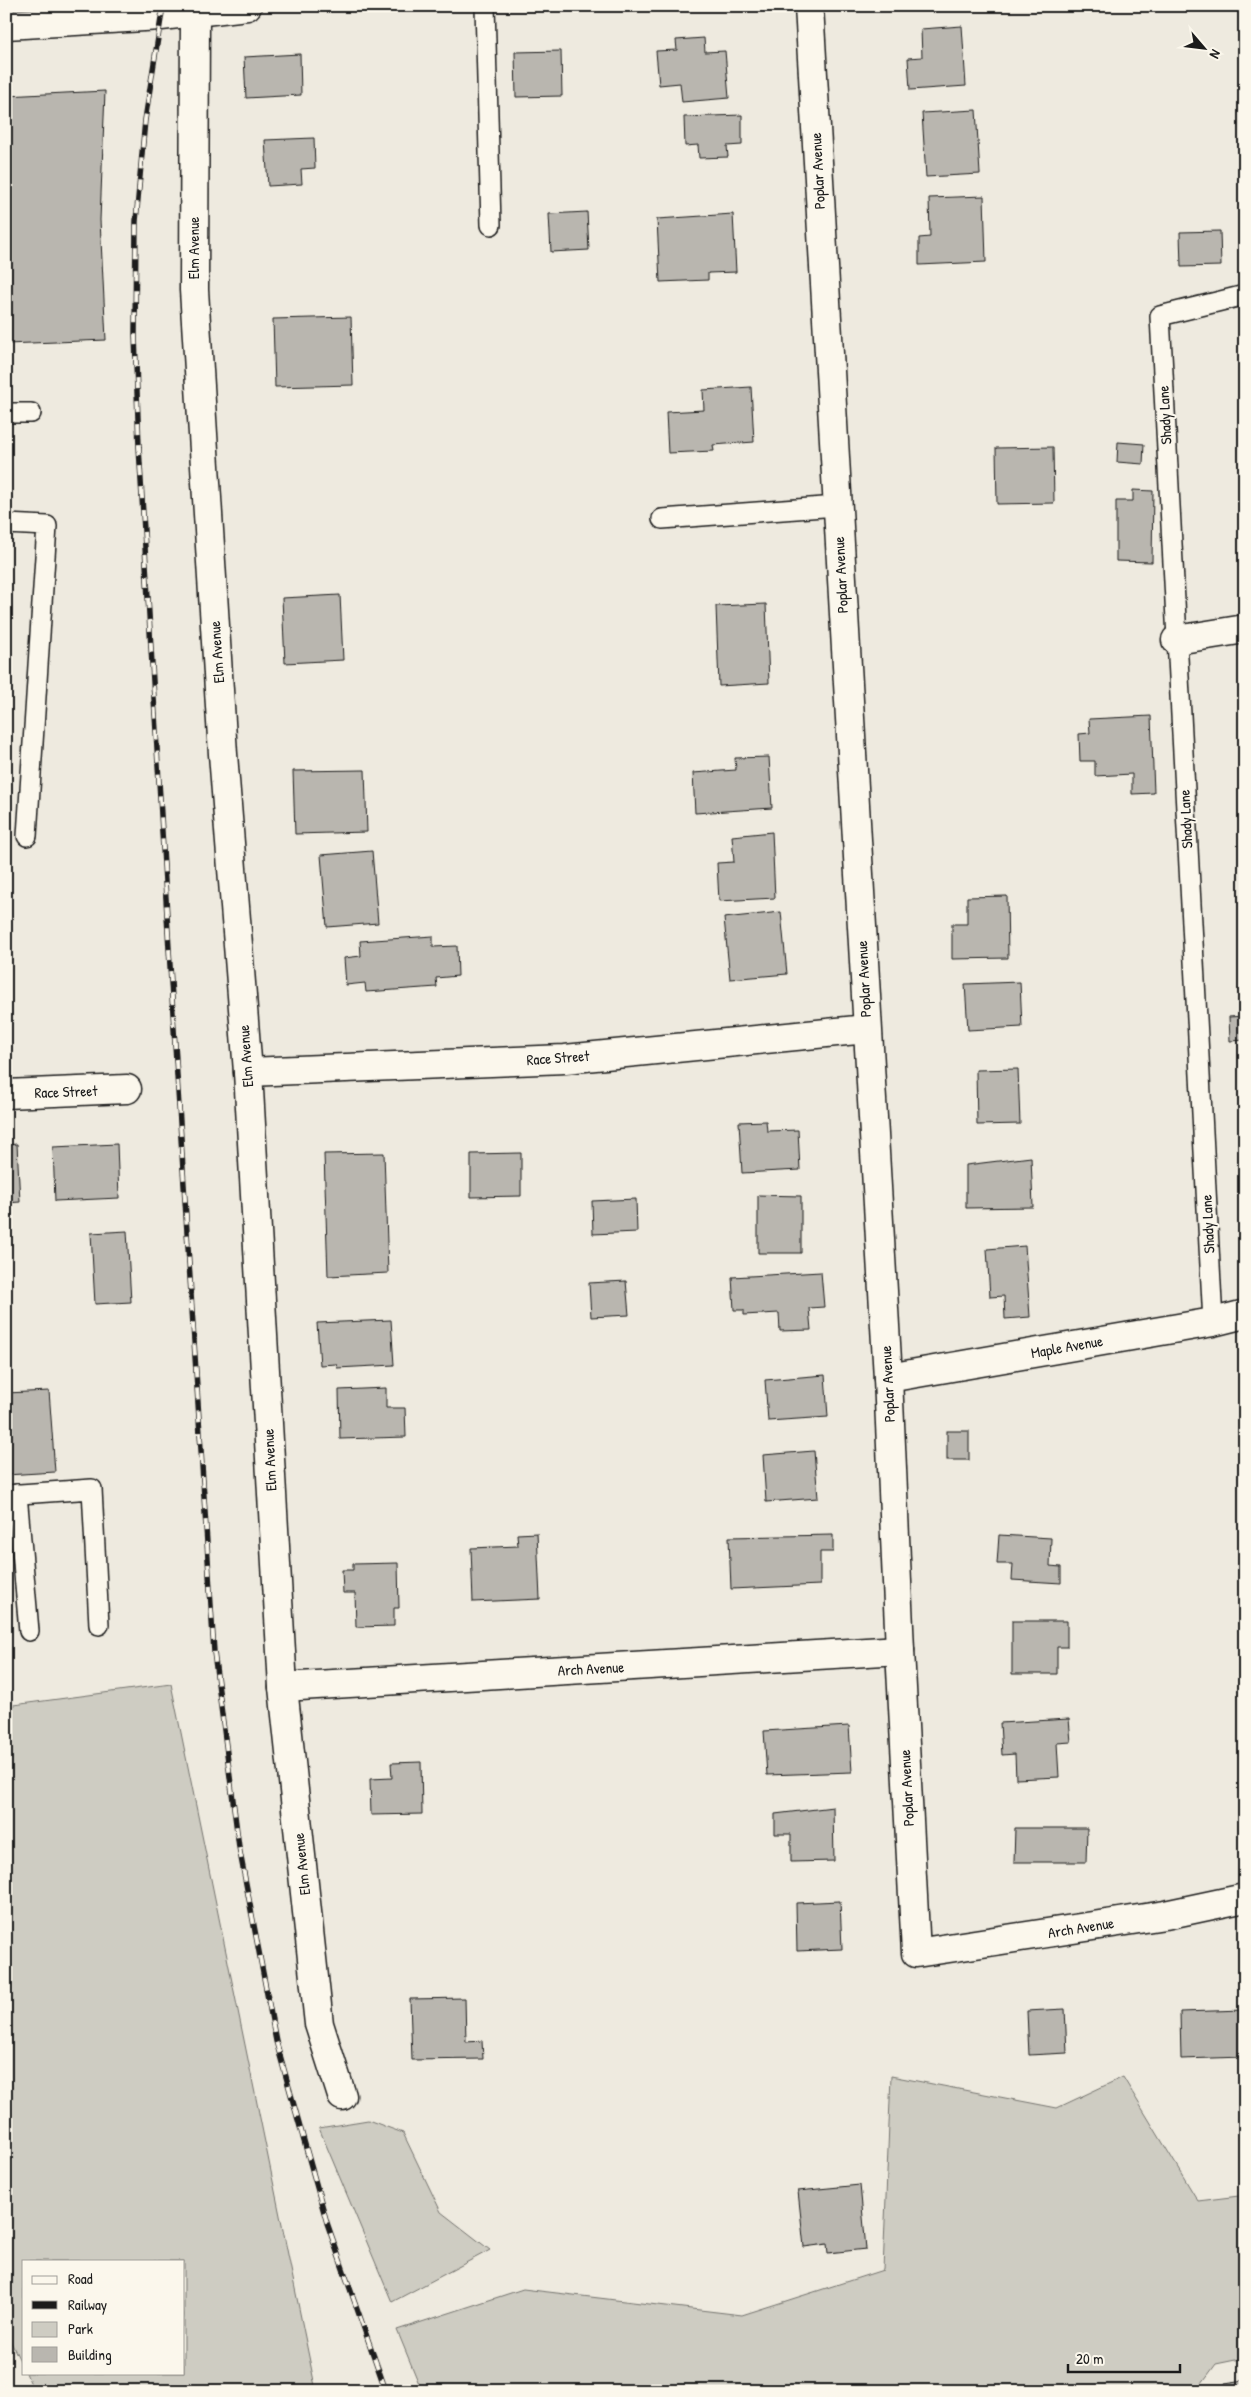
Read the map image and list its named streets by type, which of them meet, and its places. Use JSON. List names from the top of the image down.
{
  "streets": {
    "street": [
      "Poplar Avenue",
      "Elm Avenue",
      "Race Street",
      "Maple Avenue",
      "Arch Avenue"
    ],
    "lane": ["Shady Lane"]
  },
  "crossings": [
    ["Poplar Avenue", "Race Street"],
    ["Poplar Avenue", "Maple Avenue"],
    ["Poplar Avenue", "Arch Avenue"],
    ["Elm Avenue", "Race Street"],
    ["Elm Avenue", "Arch Avenue"],
    ["Shady Lane", "Maple Avenue"]
  ],
  "legend": [
    "Road",
    "Railway",
    "Park",
    "Building"
  ],
  "scale_bar": "20 m",
  "north": "bottom right"
}
